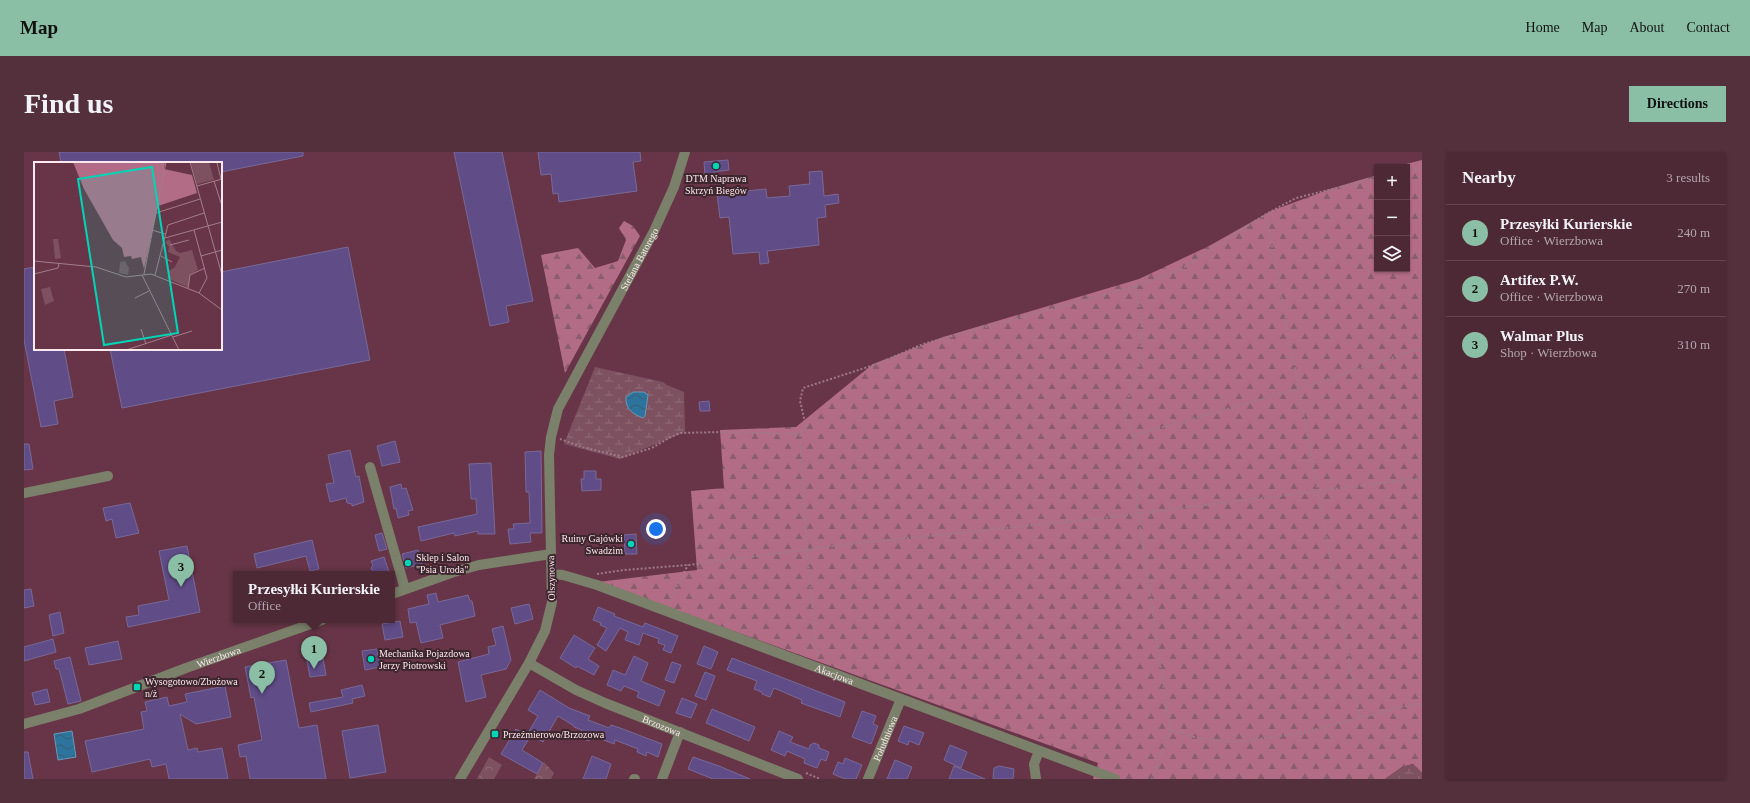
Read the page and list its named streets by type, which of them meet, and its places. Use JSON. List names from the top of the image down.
{
  "streets": {
    "street": [
      "Stefana Batorego",
      "Olszynowa",
      "Wierzbowa",
      "Akacjowa",
      "Brzozowa",
      "Południowa"
    ]
  },
  "crossings": [
    ["Stefana Batorego", "Olszynowa"],
    ["Olszynowa", "Akacjowa"],
    ["Olszynowa", "Brzozowa"],
    ["Akacjowa", "Południowa"]
  ],
  "places": {
    "other": [
      "DTM Naprawa Skrzyń Biegów",
      "Ruiny Gajówki Swadzim",
      "Sklep i Salon \"Psia Uroda\"",
      "Mechanika Pojazdowa Jerzy Piotrowski"
    ],
    "transit": ["Wysogotowo/Zbożowa n/ż", "Przeźmierowo/Brzozowa"]
  },
  "page": {
    "header": "Map",
    "nav": [
      "Home",
      "Map",
      "About",
      "Contact"
    ],
    "buttons": "Directions",
    "title": "Find us",
    "heading": ["Nearby", "3 results"],
    "map_buttons": ["+", "−"],
    "list": [
      {
        "mark": "1",
        "name": "Przesyłki Kurierskie",
        "note": "Office · Wierzbowa",
        "value": "240 m"
      },
      {
        "mark": "2",
        "name": "Artifex P.W.",
        "note": "Office · Wierzbowa",
        "value": "270 m"
      },
      {
        "mark": "3",
        "name": "Walmar Plus",
        "note": "Shop · Wierzbowa",
        "value": "310 m"
      }
    ],
    "pins": ["3", "1", "2"],
    "popup": ["Przesyłki Kurierskie", "Office"]
  }
}
